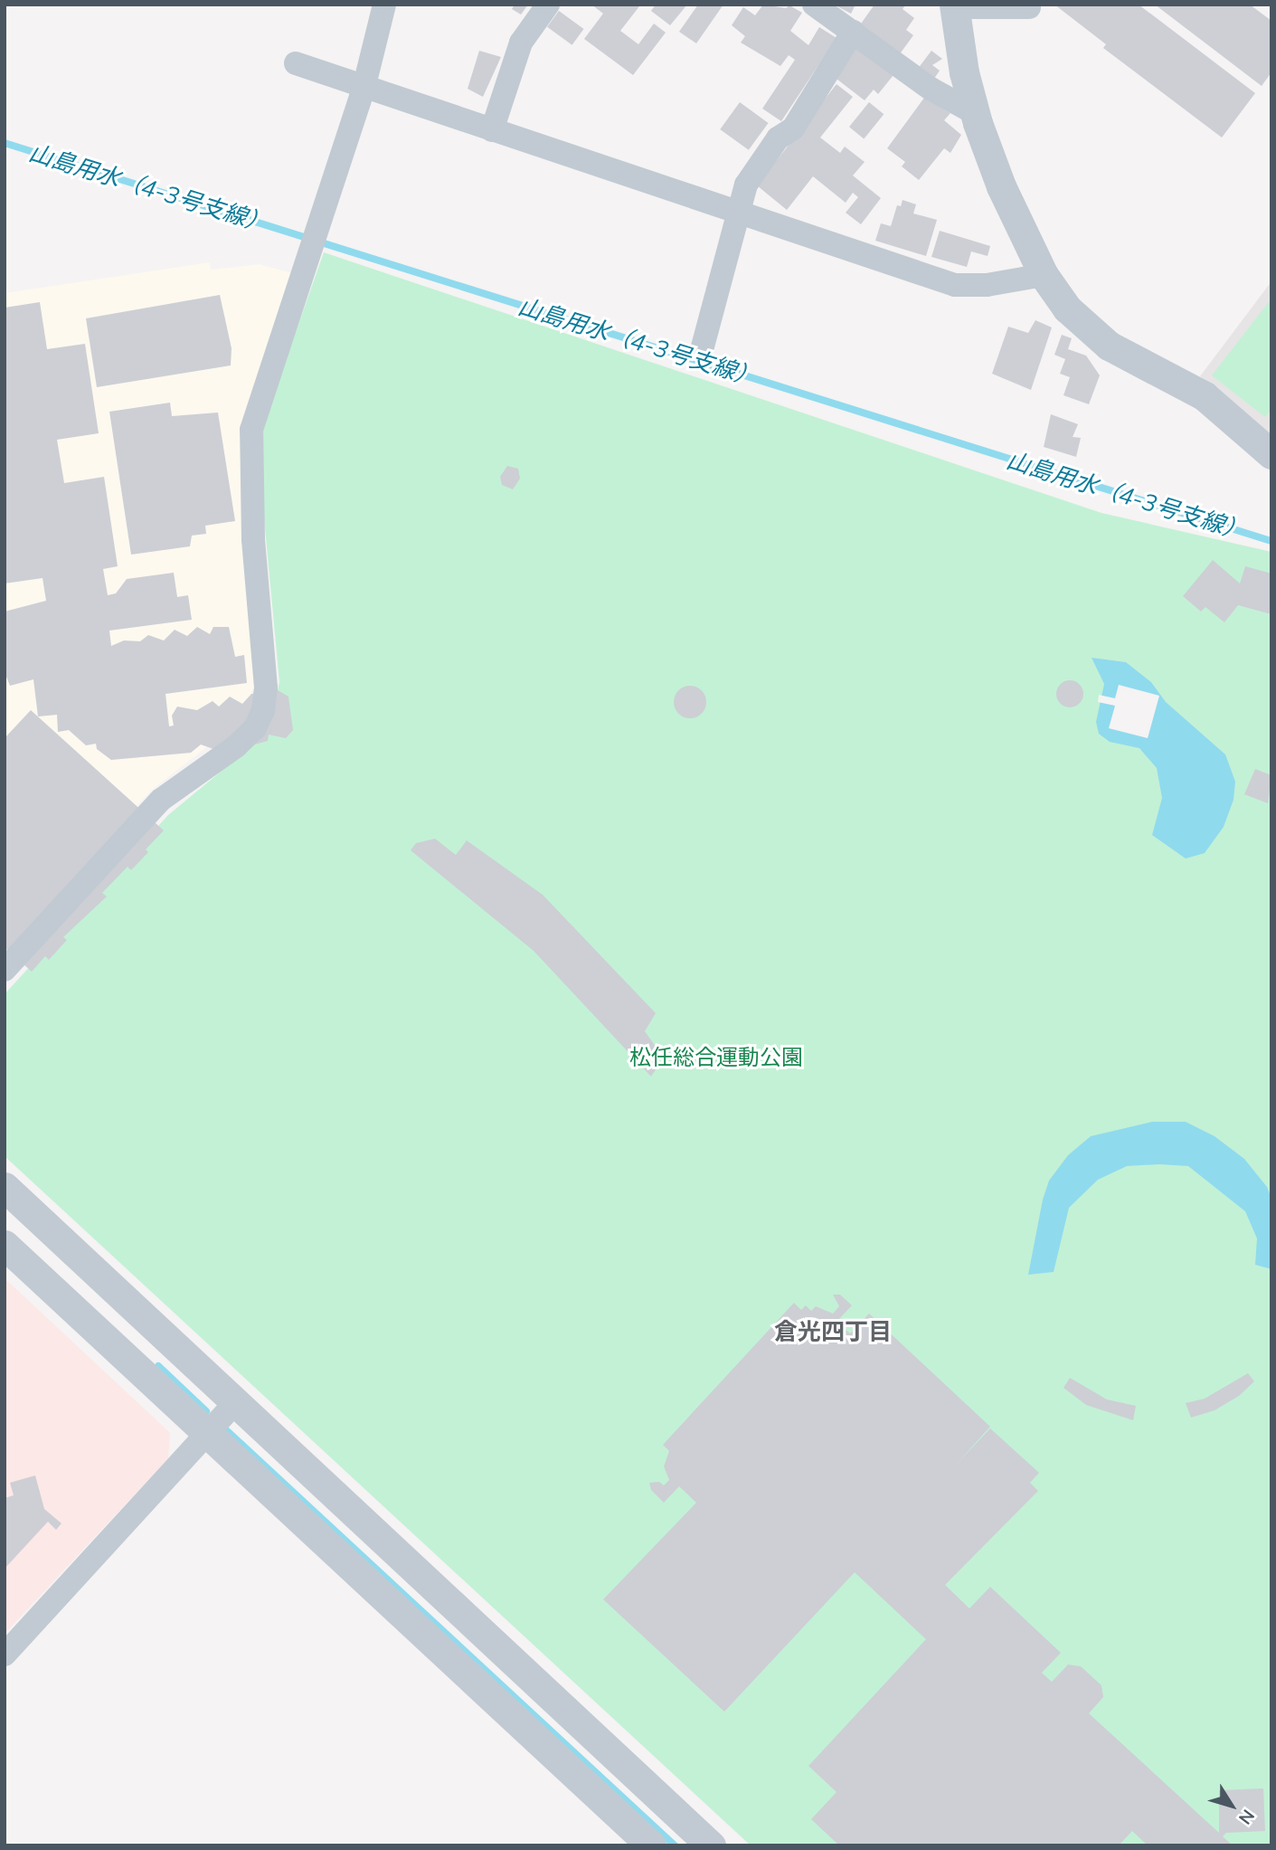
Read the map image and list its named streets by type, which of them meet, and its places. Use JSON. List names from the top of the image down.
{
  "districts": ["倉光四丁目"],
  "water": ["山島用水（4-3号支線）"],
  "parks": ["松任総合運動公園"],
  "north": "bottom right"
}
